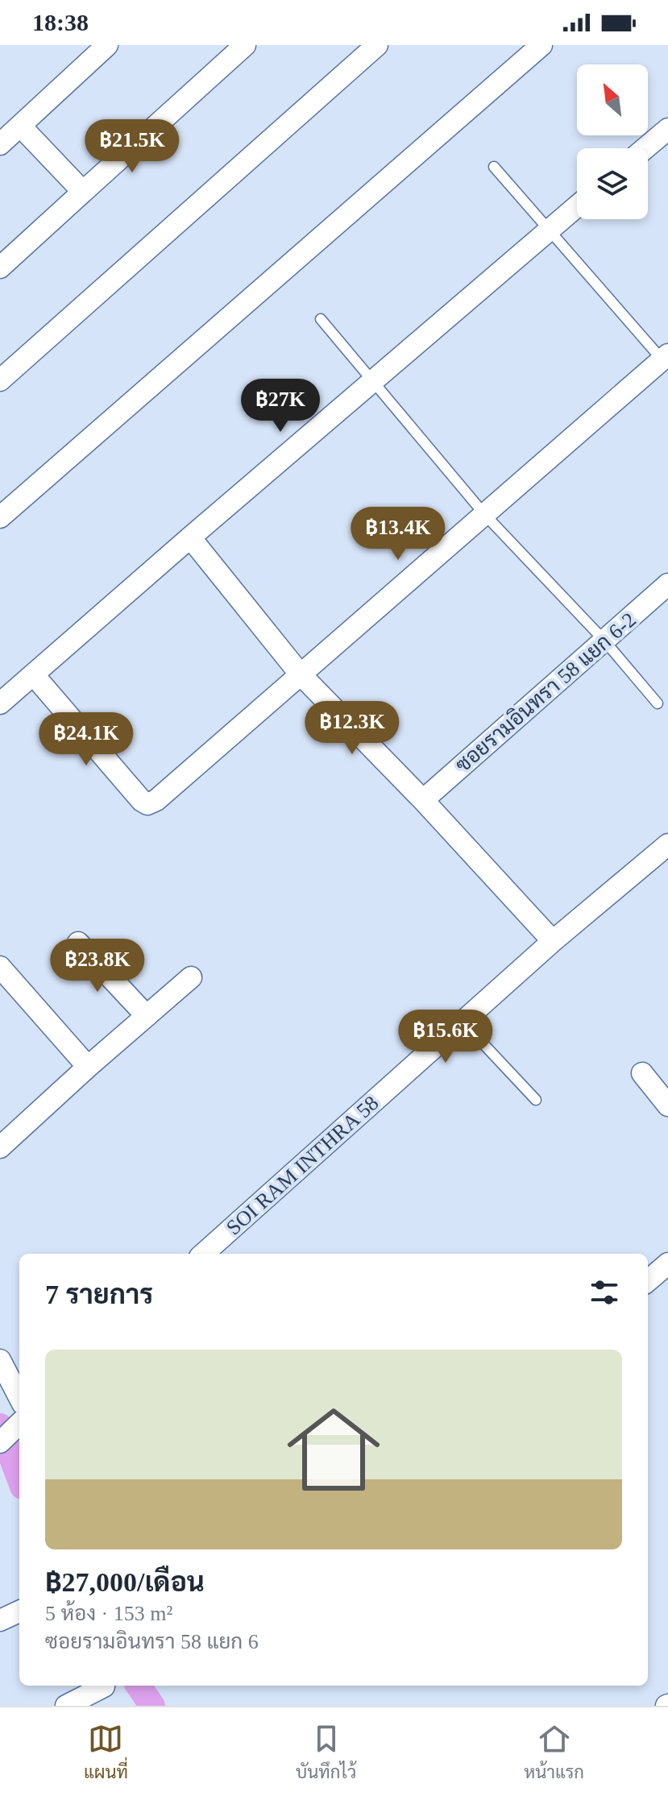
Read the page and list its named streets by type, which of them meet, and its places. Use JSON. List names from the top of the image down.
{
  "streets": {
    "street": ["ซอยรามอินทรา 58 แยก 6-2", "SOI RAM INTHRA 58"]
  },
  "north": "top left",
  "page": {
    "status": "18:38",
    "price": [
      "฿21.5K",
      "฿27K",
      "฿13.4K",
      "฿12.3K",
      "฿24.1K",
      "฿23.8K",
      "฿15.6K"
    ],
    "heading": "7 รายการ",
    "list": [
      {
        "name": "฿27,000/เดือน",
        "note": "5 ห้อง · 153 m² · ซอยรามอินทรา 58 แยก 6"
      }
    ],
    "tabs": ["แผนที่", "บันทึกไว้", "หน้าแรก"]
  }
}
